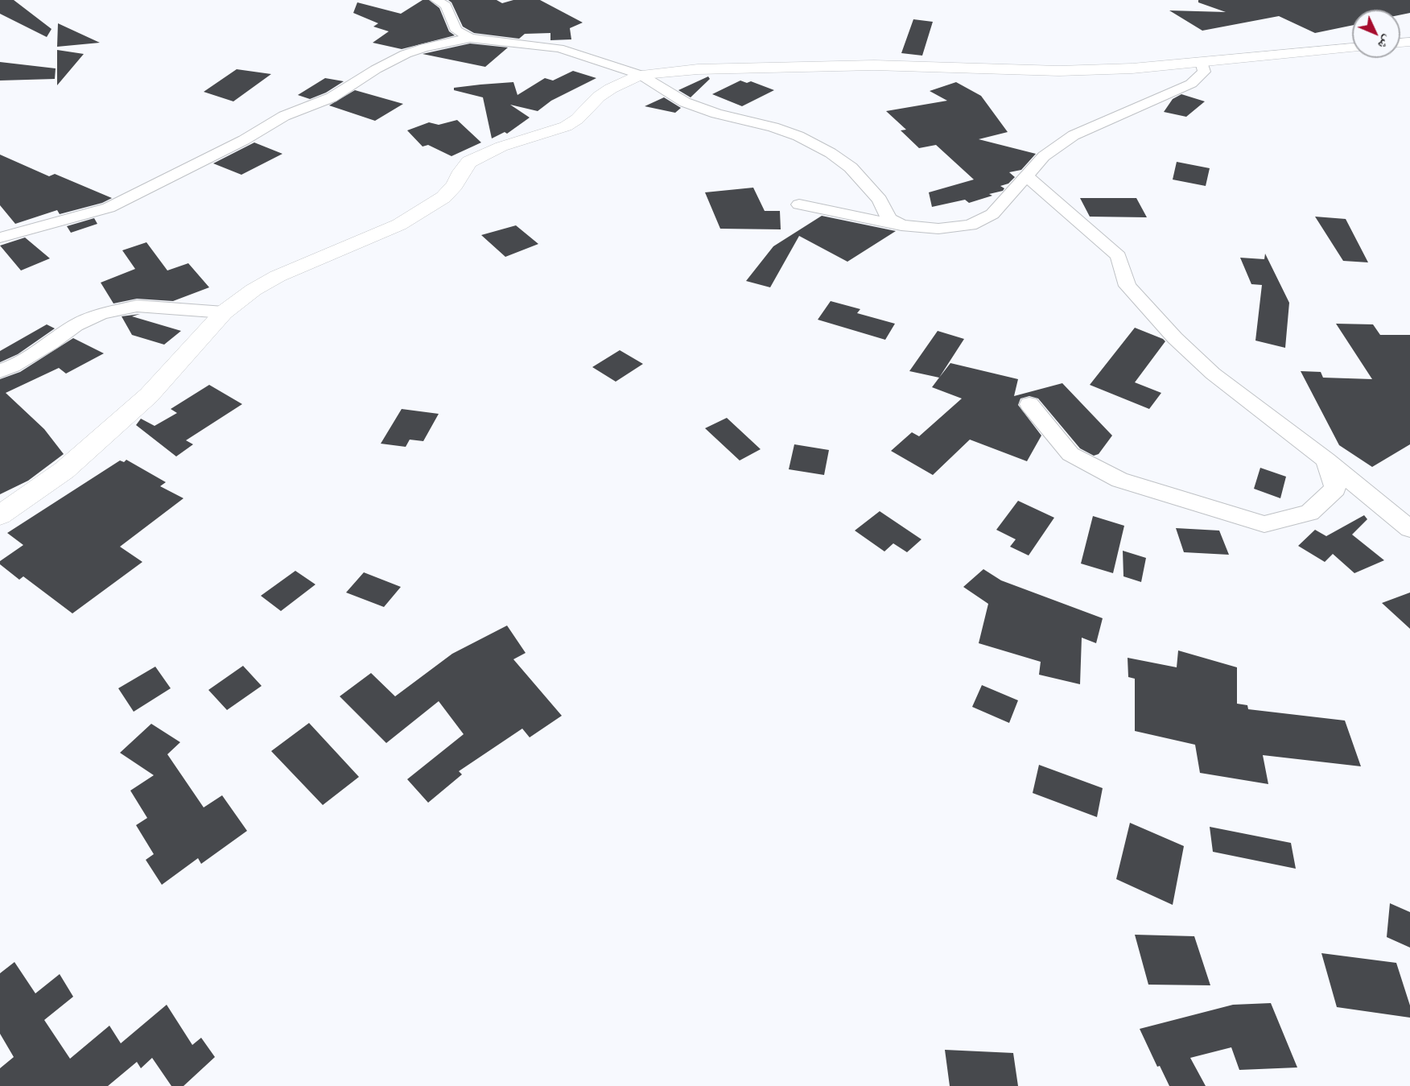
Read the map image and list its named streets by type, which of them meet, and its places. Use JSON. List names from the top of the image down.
{
  "north": "bottom right"
}
